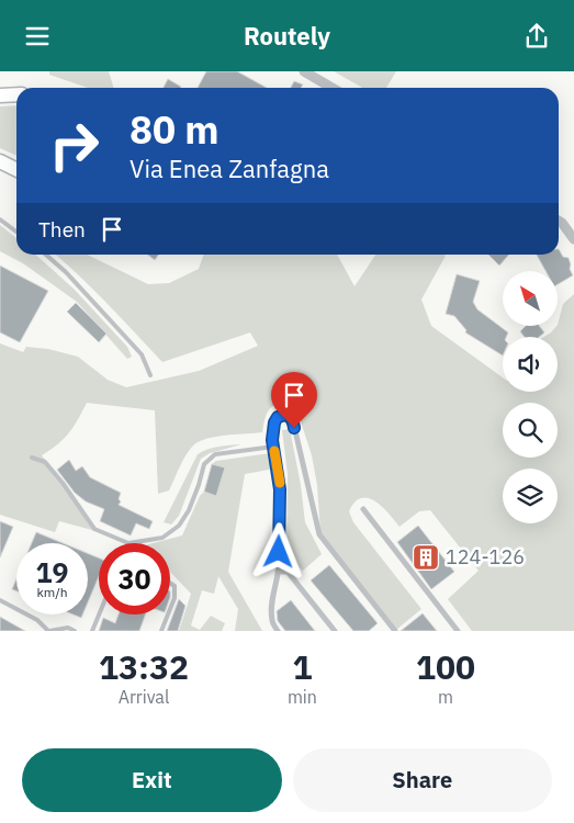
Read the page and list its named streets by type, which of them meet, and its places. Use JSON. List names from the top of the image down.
{
  "places": {
    "building": ["124-126"]
  },
  "north": "top left",
  "page": {
    "header": "Routely",
    "turn": ["80 m", "Via Enea Zanfagna"],
    "then": "Then",
    "speed": "19 km/h",
    "limit": "30",
    "eta": [
      "13:32",
      "Arrival",
      "1",
      "min",
      "100",
      "m"
    ],
    "buttons": ["Exit", "Share"]
  }
}
